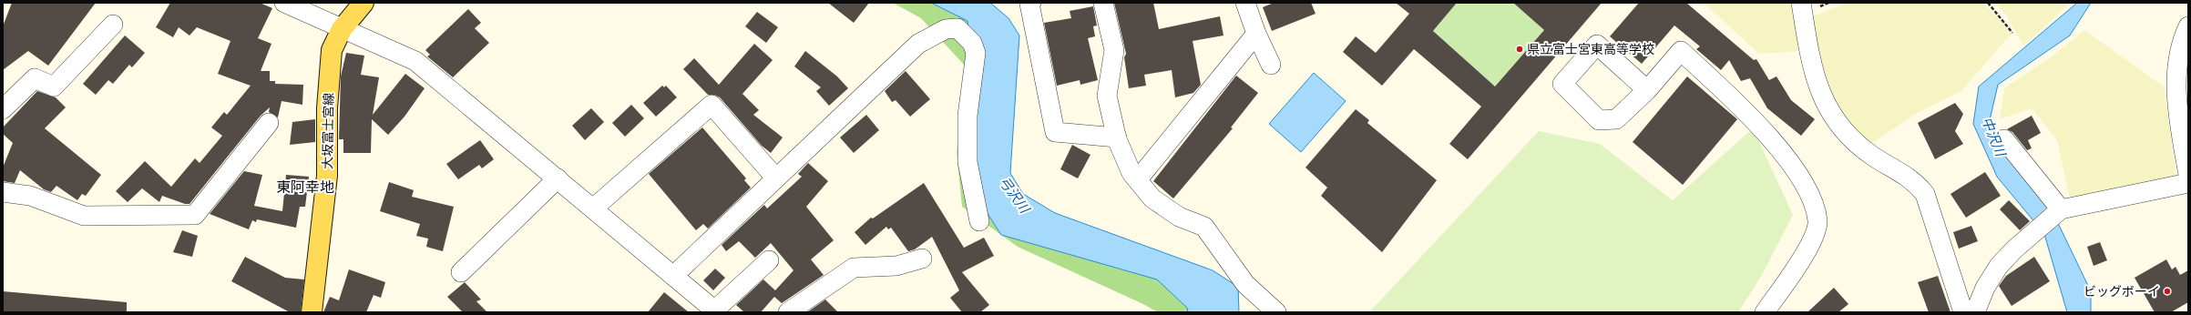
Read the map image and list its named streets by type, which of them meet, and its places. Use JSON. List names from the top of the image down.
{
  "streets": {
    "main road": ["大坂富士宮線"]
  },
  "districts": ["東阿幸地"],
  "water": ["中沢川", "弓沢川"],
  "places": ["県立富士宮東高等学校", "ビッグボーイ"]
}
